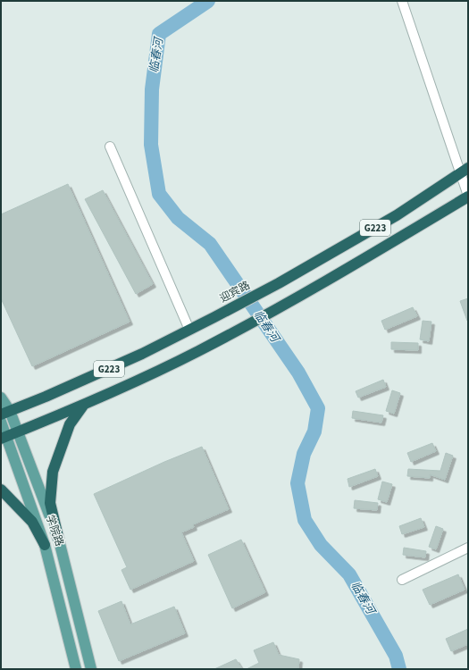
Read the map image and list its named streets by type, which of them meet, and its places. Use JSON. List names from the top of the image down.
{
  "streets": {
    "highway": ["G223", "迎宾路"],
    "main road": ["学院路"]
  },
  "crossings": [
    ["G223", "学院路"],
    ["迎宾路", "学院路"]
  ],
  "water": ["临春河"]
}
